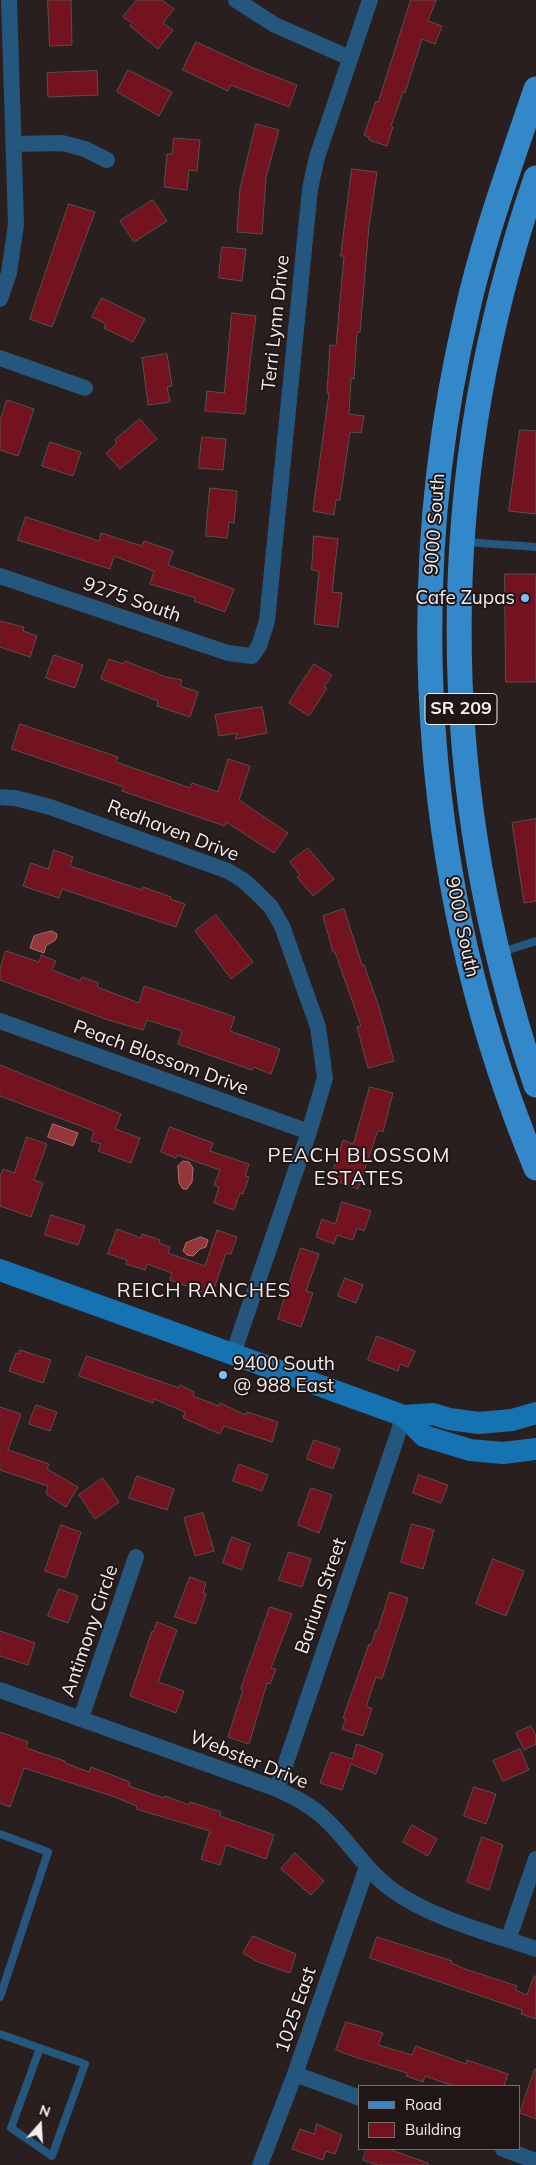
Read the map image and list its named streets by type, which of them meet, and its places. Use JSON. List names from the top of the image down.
{
  "streets": {
    "main road": ["9000 South", "SR 209"],
    "street": [
      "Terri Lynn Drive",
      "9275 South",
      "Redhaven Drive",
      "Peach Blossom Drive",
      "Barium Street",
      "Antimony Circle",
      "Webster Drive",
      "1025 East"
    ]
  },
  "crossings": [
    ["Terri Lynn Drive", "9275 South"],
    ["Redhaven Drive", "Peach Blossom Drive"],
    ["Barium Street", "Webster Drive"],
    ["Antimony Circle", "Webster Drive"],
    ["Webster Drive", "1025 East"]
  ],
  "districts": ["PEACH BLOSSOM ESTATES", "REICH RANCHES"],
  "places": ["Cafe Zupas", "9400 South @ 988 East"],
  "legend": ["Road", "Building"],
  "north": "top"
}
